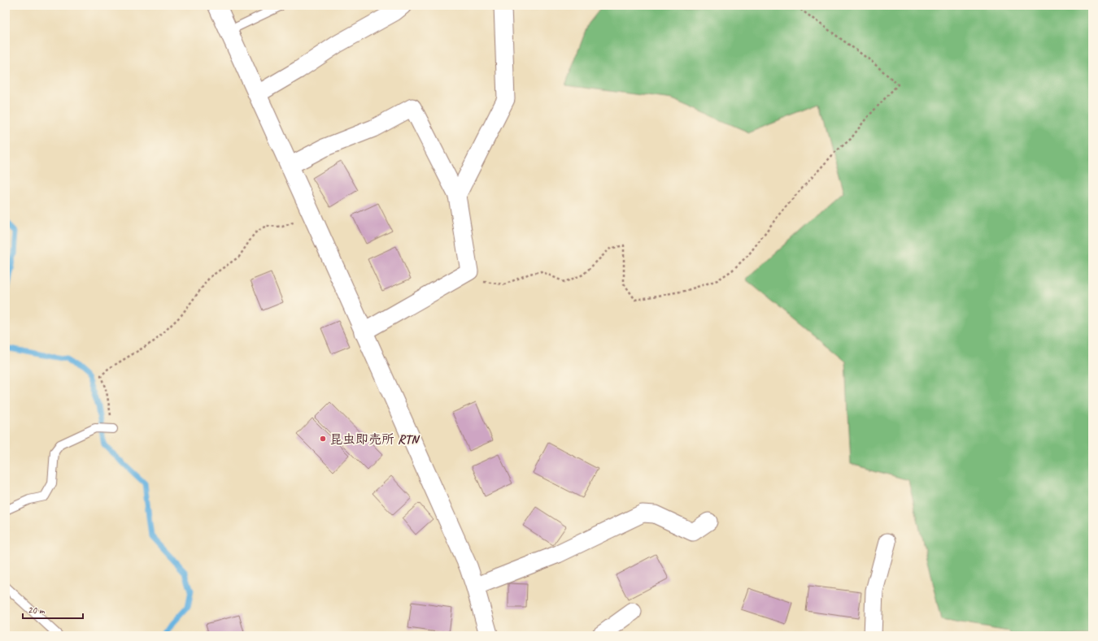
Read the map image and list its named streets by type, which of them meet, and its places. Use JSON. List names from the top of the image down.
{
  "places": ["昆虫即売所 RTN"],
  "scale_bar": "20 m"
}
